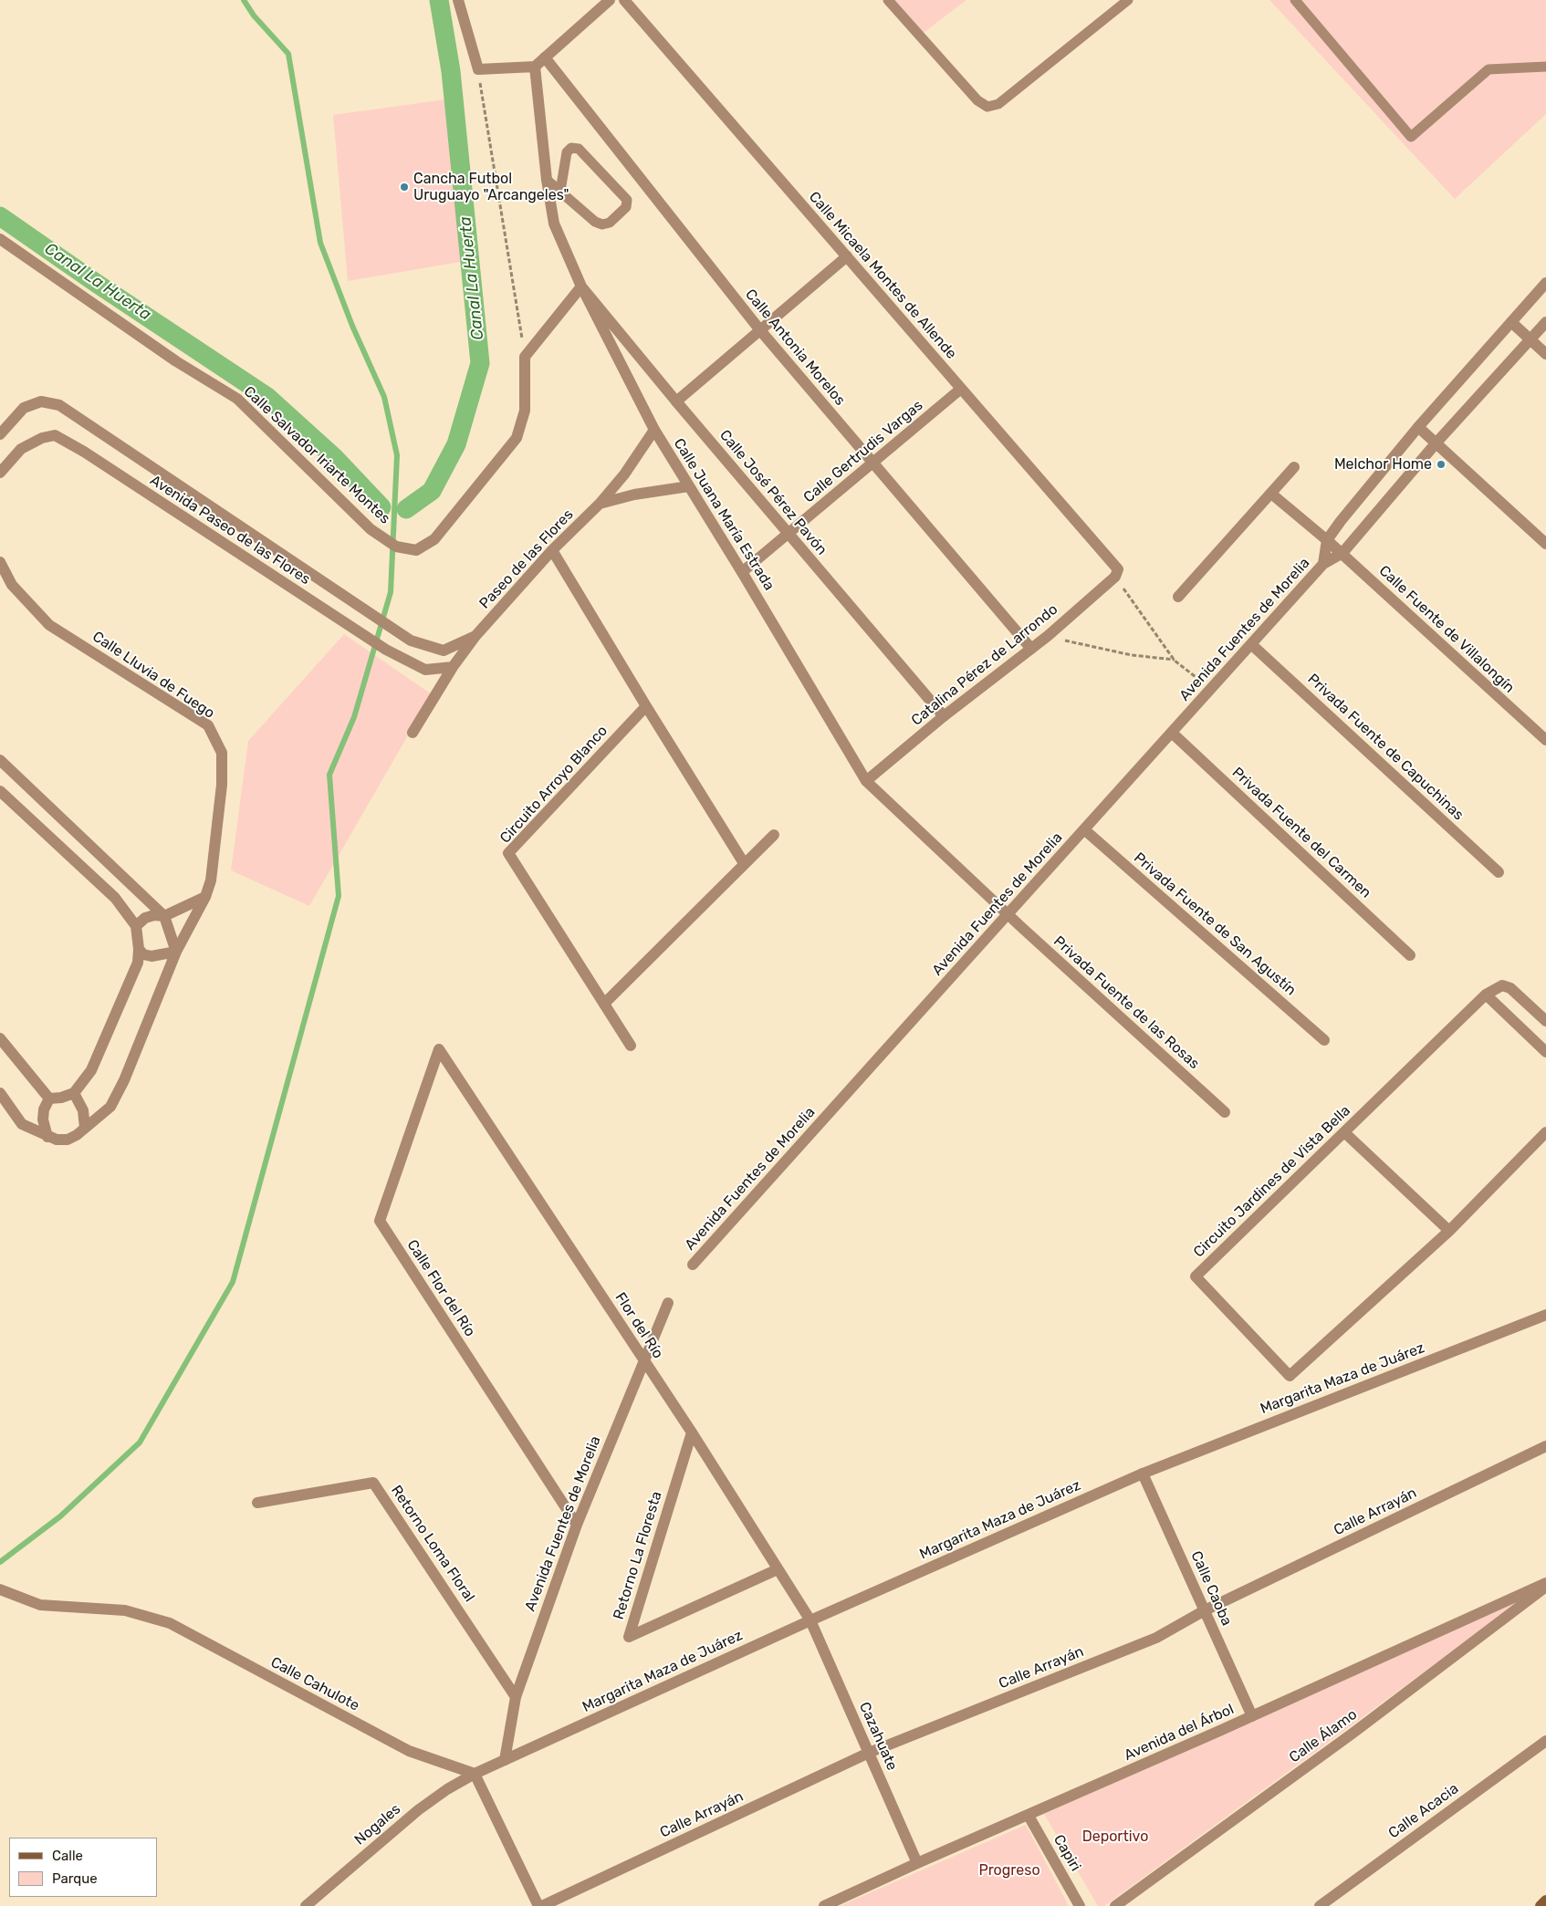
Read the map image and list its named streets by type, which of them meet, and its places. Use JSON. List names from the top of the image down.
{
  "streets": {
    "street": [
      "Calle Micaela Montes de Allende",
      "Calle Antonia Morelos",
      "Calle Gertrudis Vargas",
      "Calle Salvador Iriarte Montes",
      "Calle José Pérez Pavón",
      "Calle Juana María Estrada",
      "Avenida Paseo de las Flores",
      "Paseo de las Flores",
      "Avenida Fuentes de Morelia",
      "Calle Fuente de Villalongín",
      "Catalina Pérez de Larrondo",
      "Calle Lluvia de Fuego",
      "Privada Fuente de Capuchinas",
      "Circuito Arroyo Blanco",
      "Privada Fuente del Carmen",
      "Privada Fuente de San Agustín",
      "Privada Fuente de las Rosas",
      "Circuito Jardines de Vista Bella",
      "Calle Flor del Río",
      "Flor del Río",
      "Margarita Maza de Juárez",
      "Calle Arrayán",
      "Retorno Loma Floral",
      "Retorno La Floresta",
      "Calle Caoba",
      "Calle Cahulote",
      "Avenida del Árbol",
      "Cazahuate",
      "Calle Álamo",
      "Calle Acacia",
      "Nogales",
      "Capiri"
    ]
  },
  "crossings": [
    ["Calle Micaela Montes de Allende", "Calle Gertrudis Vargas"],
    ["Calle Micaela Montes de Allende", "Catalina Pérez de Larrondo"],
    ["Calle Antonia Morelos", "Calle Gertrudis Vargas"],
    ["Calle Antonia Morelos", "Catalina Pérez de Larrondo"],
    ["Calle Gertrudis Vargas", "Calle José Pérez Pavón"],
    ["Calle Gertrudis Vargas", "Calle Juana María Estrada"],
    ["Calle José Pérez Pavón", "Calle Juana María Estrada"],
    ["Calle José Pérez Pavón", "Catalina Pérez de Larrondo"],
    ["Calle Juana María Estrada", "Paseo de las Flores"],
    ["Calle Juana María Estrada", "Avenida Fuentes de Morelia"],
    ["Calle Juana María Estrada", "Catalina Pérez de Larrondo"],
    ["Calle Juana María Estrada", "Privada Fuente de las Rosas"],
    ["Avenida Paseo de las Flores", "Paseo de las Flores"],
    ["Avenida Fuentes de Morelia", "Calle Fuente de Villalongín"],
    ["Avenida Fuentes de Morelia", "Privada Fuente de Capuchinas"],
    ["Avenida Fuentes de Morelia", "Privada Fuente del Carmen"],
    ["Avenida Fuentes de Morelia", "Privada Fuente de San Agustín"],
    ["Avenida Fuentes de Morelia", "Privada Fuente de las Rosas"],
    ["Avenida Fuentes de Morelia", "Calle Flor del Río"],
    ["Avenida Fuentes de Morelia", "Flor del Río"],
    ["Avenida Fuentes de Morelia", "Margarita Maza de Juárez"],
    ["Avenida Fuentes de Morelia", "Retorno Loma Floral"],
    ["Calle Flor del Río", "Flor del Río"],
    ["Flor del Río", "Margarita Maza de Juárez"],
    ["Flor del Río", "Retorno La Floresta"],
    ["Flor del Río", "Cazahuate"],
    ["Margarita Maza de Juárez", "Calle Caoba"],
    ["Margarita Maza de Juárez", "Calle Cahulote"],
    ["Margarita Maza de Juárez", "Cazahuate"],
    ["Margarita Maza de Juárez", "Nogales"],
    ["Calle Arrayán", "Calle Caoba"],
    ["Calle Arrayán", "Cazahuate"],
    ["Calle Caoba", "Avenida del Árbol"],
    ["Calle Cahulote", "Nogales"],
    ["Avenida del Árbol", "Cazahuate"],
    ["Avenida del Árbol", "Capiri"]
  ],
  "water": ["Canal La Huerta"],
  "parks": ["Deportivo", "Progreso"],
  "places": ["Cancha Futbol Uruguayo \"Arcangeles\"", "Melchor Home"],
  "legend": ["Calle", "Parque"]
}
